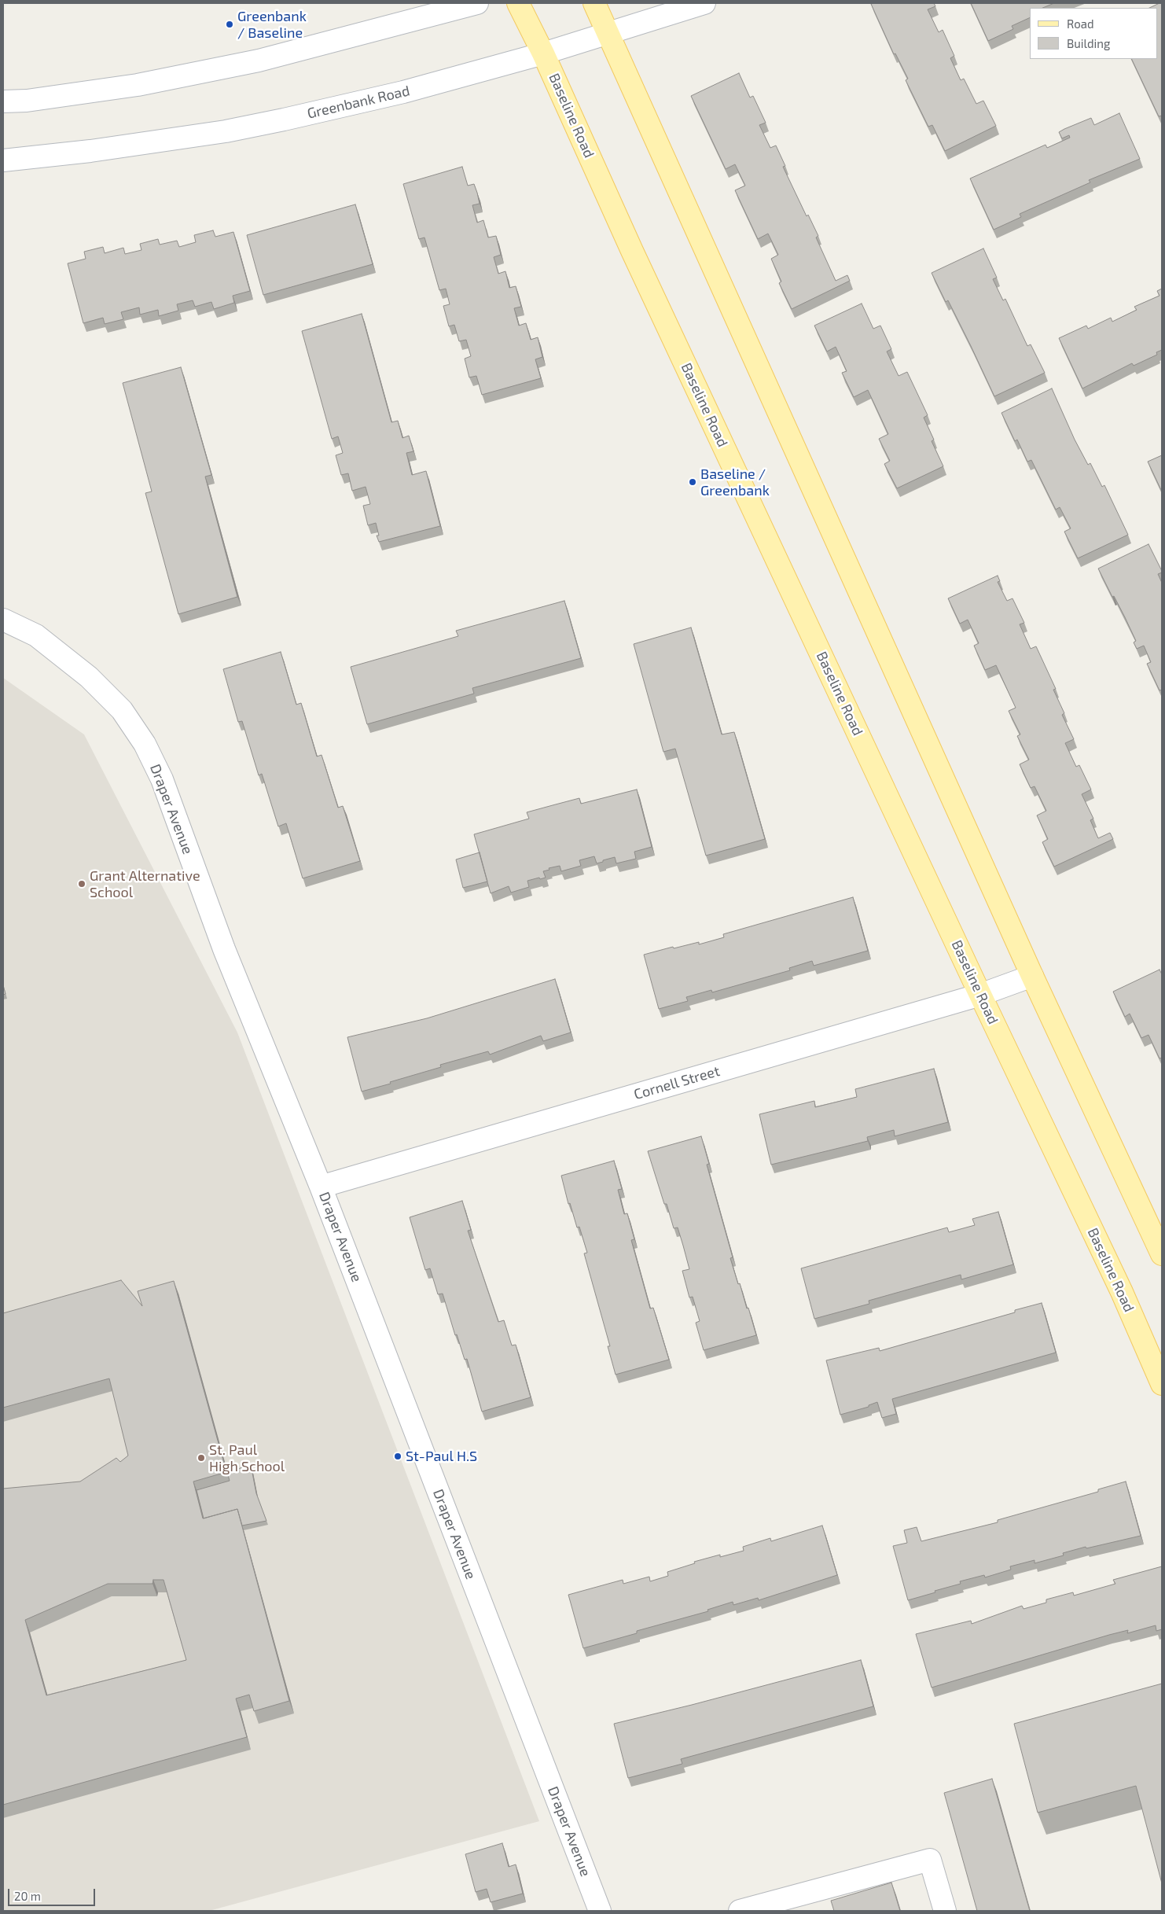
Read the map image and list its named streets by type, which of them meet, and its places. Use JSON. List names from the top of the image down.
{
  "streets": {
    "main road": ["Baseline Road"],
    "street": ["Greenbank Road", "Draper Avenue", "Cornell Street"]
  },
  "crossings": [
    ["Greenbank Road", "Baseline Road"],
    ["Baseline Road", "Cornell Street"],
    ["Draper Avenue", "Cornell Street"]
  ],
  "places": [
    "Greenbank / Baseline",
    "Baseline / Greenbank",
    "Grant Alternative School",
    "St-Paul H.S",
    "St. Paul High School"
  ],
  "legend": ["Road", "Building"],
  "scale_bar": "20 m"
}
